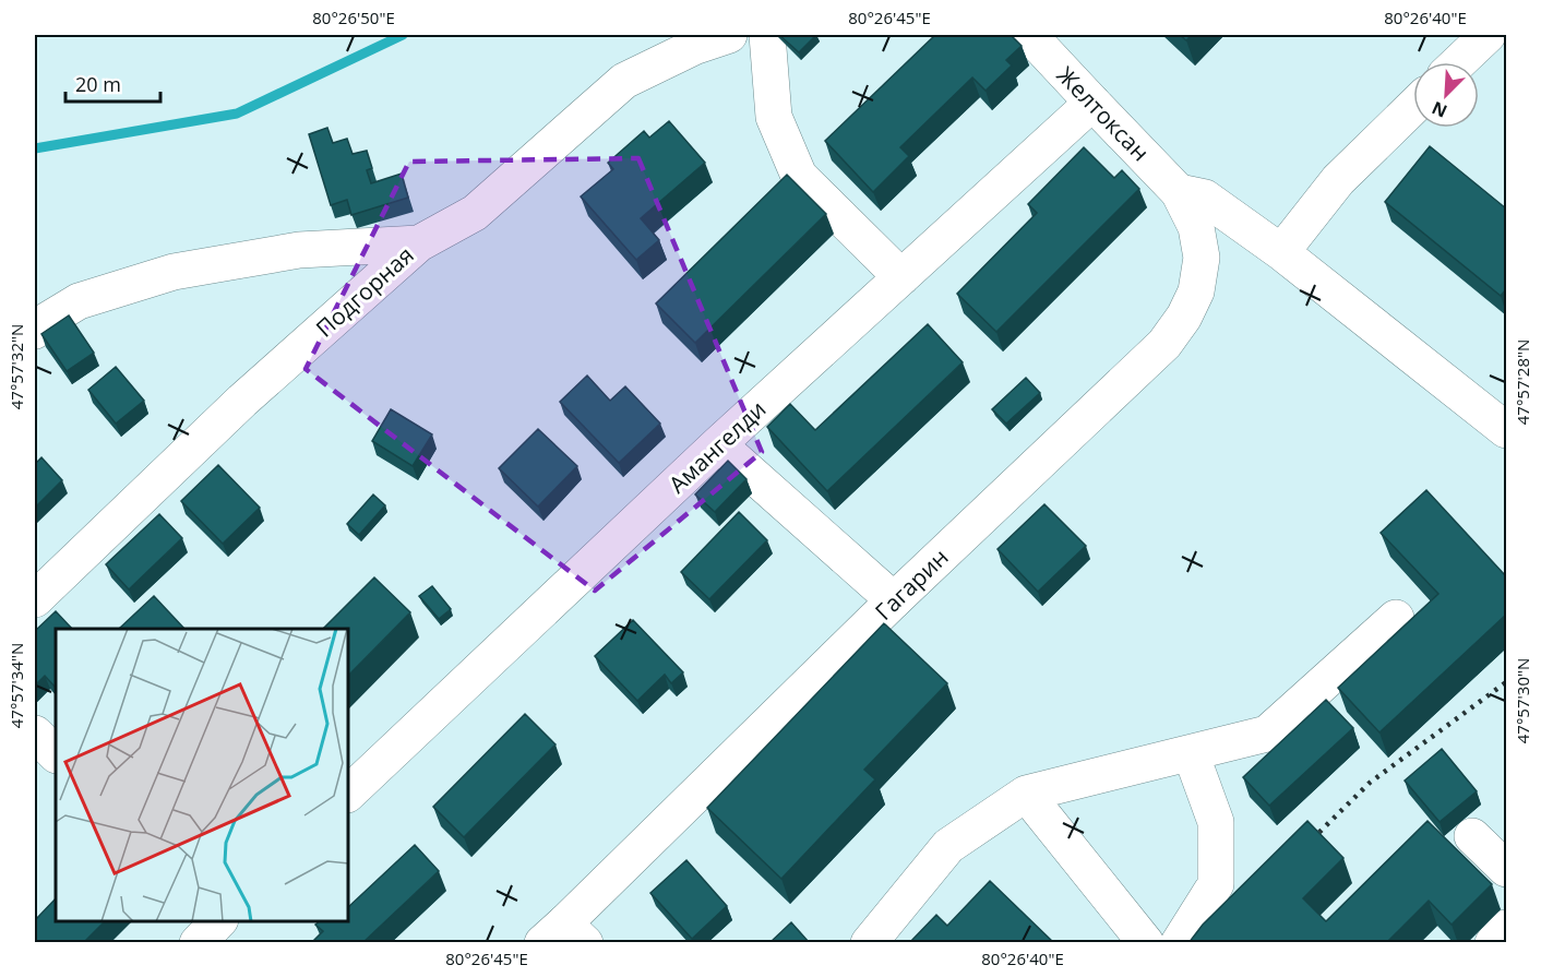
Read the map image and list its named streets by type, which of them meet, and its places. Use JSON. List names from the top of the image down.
{
  "streets": {
    "street": [
      "Желтоксан",
      "Подгорная",
      "Амангелди",
      "Гагарин"
    ]
  },
  "crossings": [
    ["Желтоксан", "Амангелди"],
    ["Желтоксан", "Гагарин"]
  ],
  "scale_bar": "20 m",
  "north": "bottom left",
  "coordinates": [
    "80°26'50\"E",
    "80°26'45\"E",
    "80°26'40\"E",
    "47°57'32\"N",
    "47°57'28\"N",
    "47°57'34\"N",
    "47°57'30\"N"
  ]
}
